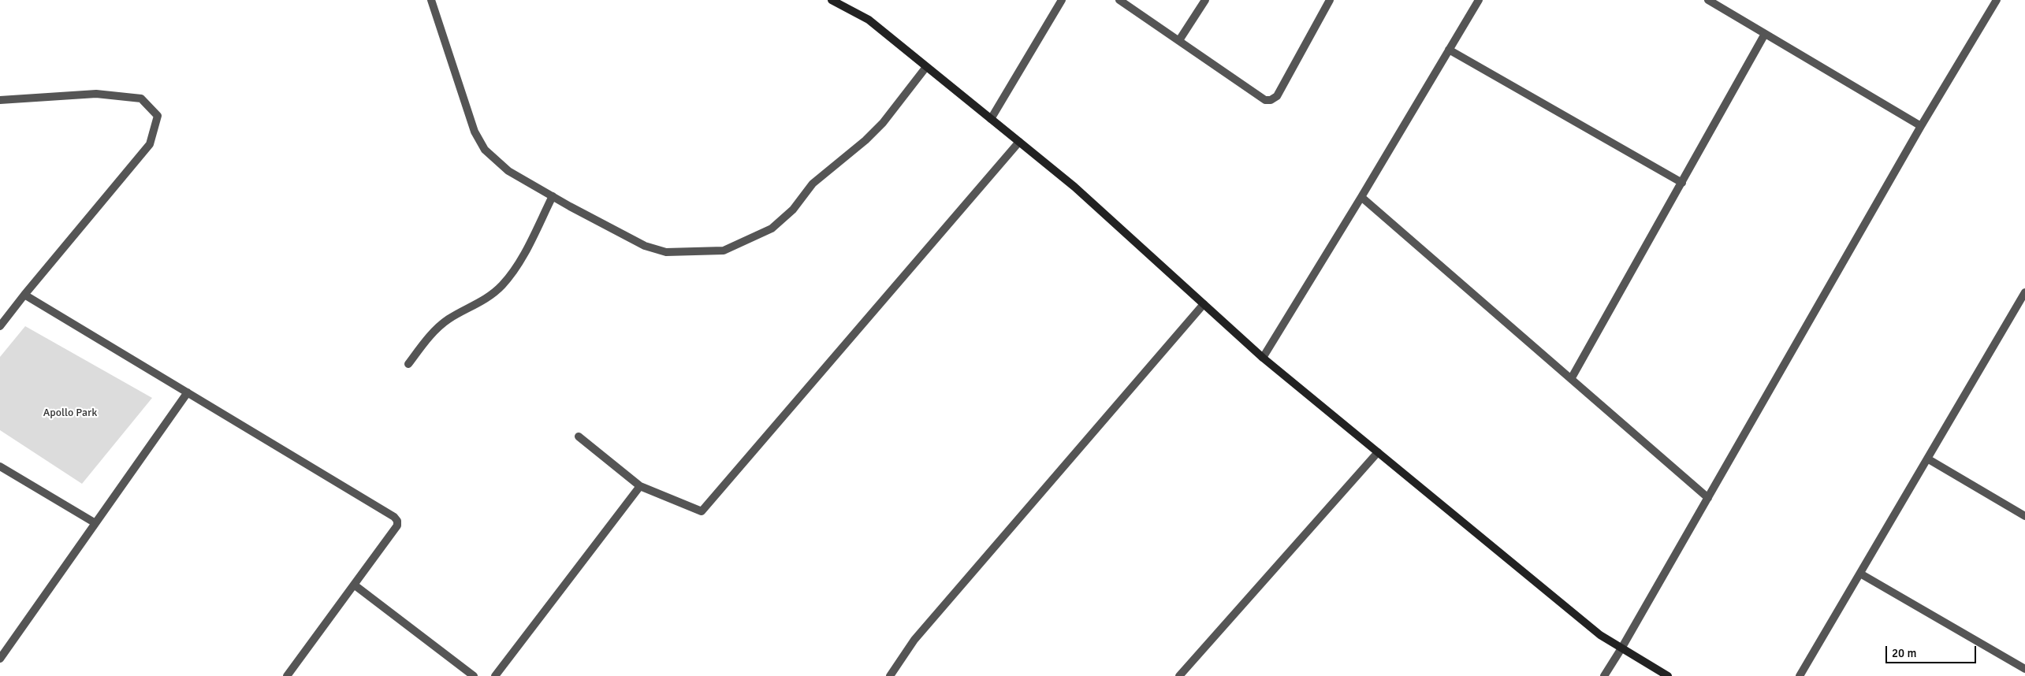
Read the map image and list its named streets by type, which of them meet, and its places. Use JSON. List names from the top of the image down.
{
  "parks": ["Apollo Park"],
  "scale_bar": "20 m"
}
